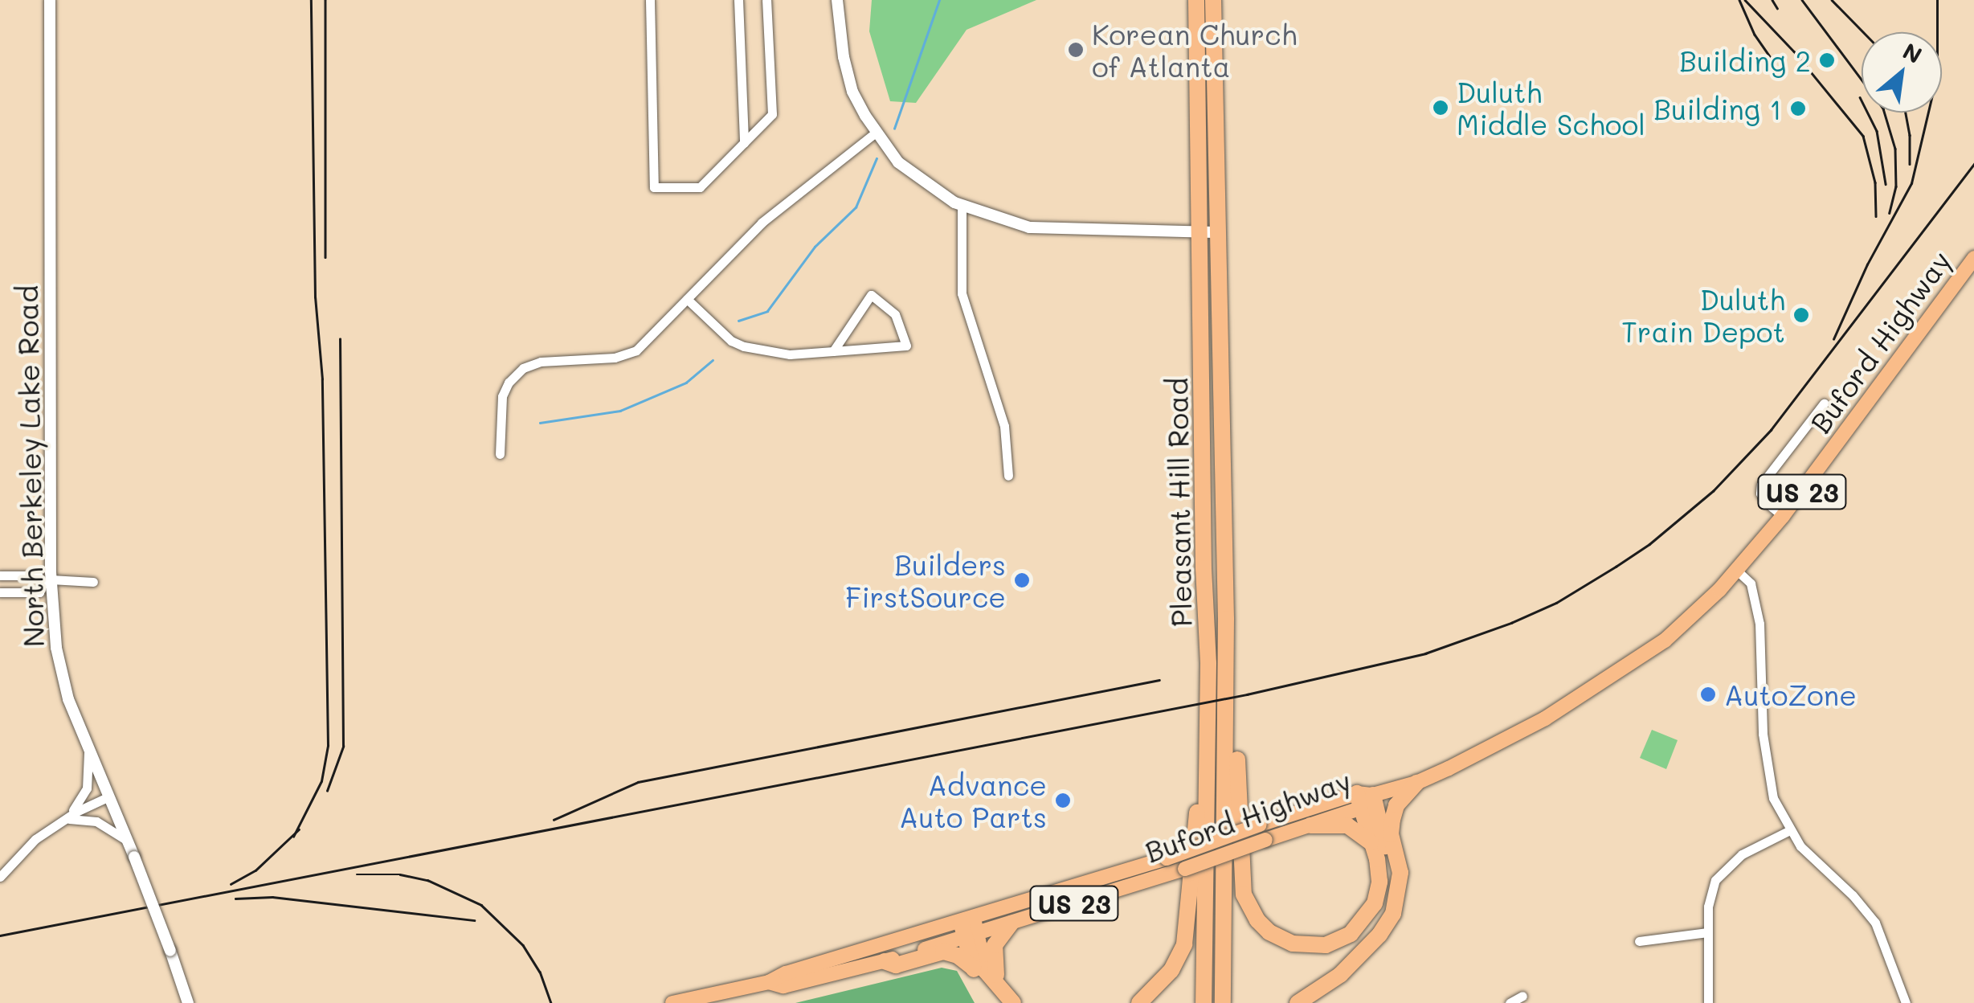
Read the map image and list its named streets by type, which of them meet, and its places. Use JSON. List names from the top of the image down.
{
  "streets": {
    "highway": ["Pleasant Hill Road"],
    "main road": ["Buford Highway", "US 23"],
    "street": ["North Berkeley Lake Road"]
  },
  "places": [
    "Korean Church of Atlanta",
    "Building 2",
    "Duluth Middle School",
    "Building 1",
    "Duluth Train Depot",
    "Builders FirstSource",
    "AutoZone",
    "Advance Auto Parts"
  ],
  "north": "top right"
}
